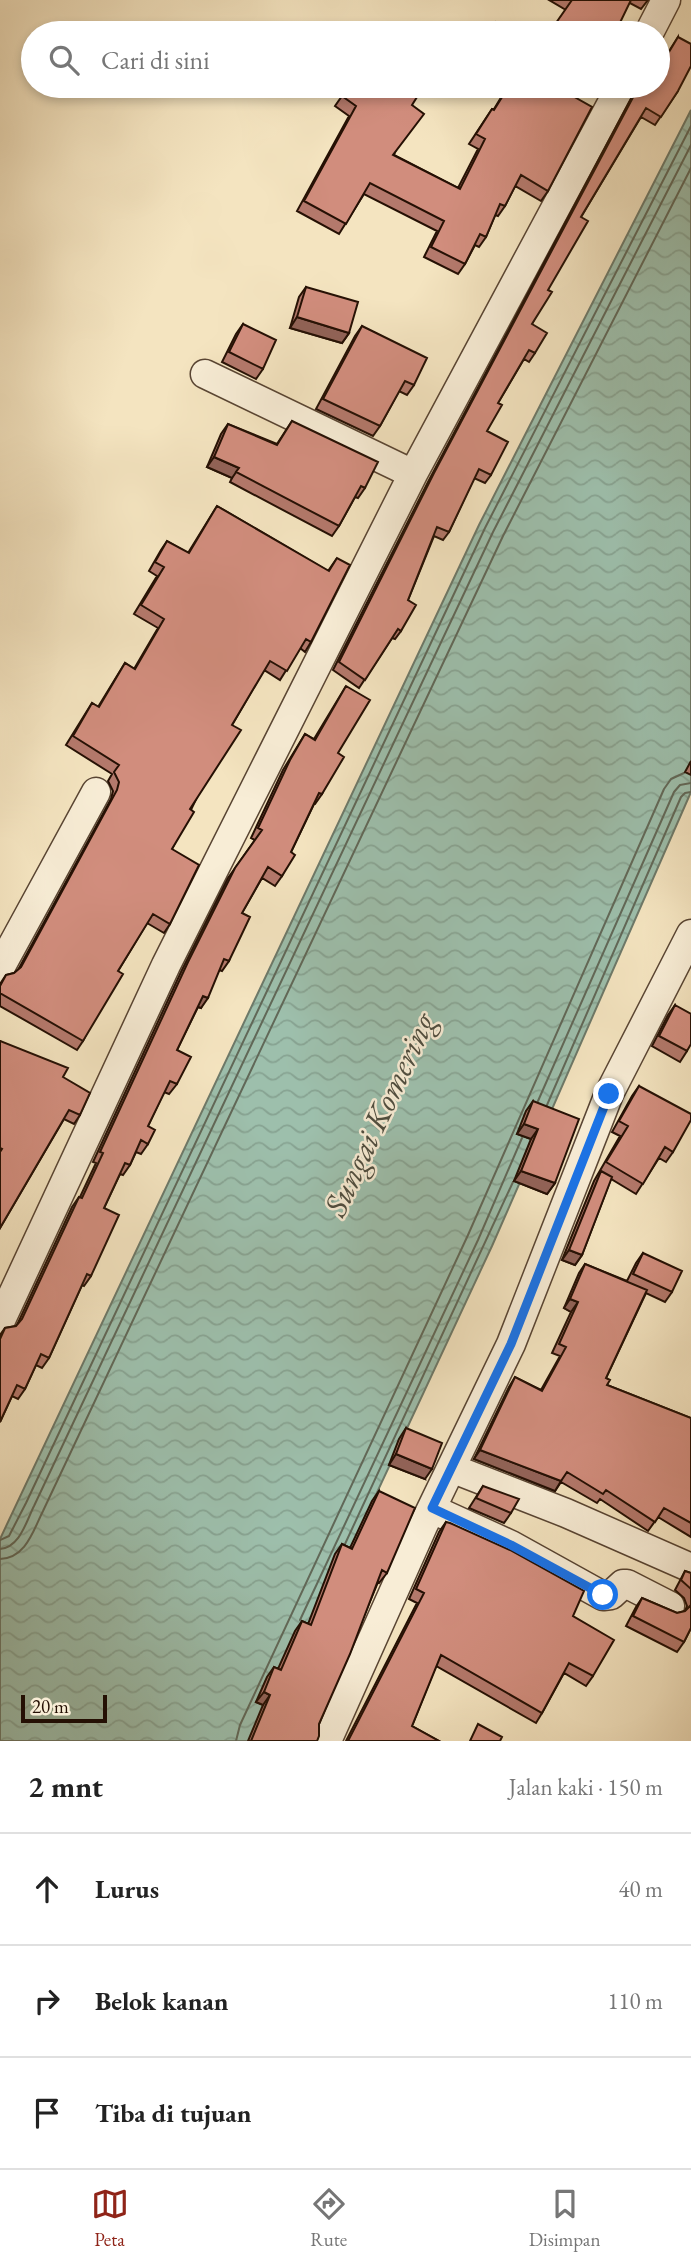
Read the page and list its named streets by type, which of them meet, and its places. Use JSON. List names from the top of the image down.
{
  "water": ["Sungai Komering"],
  "scale_bar": "20 m",
  "page": {
    "search": "Cari di sini",
    "scale": "20 m",
    "heading": ["2 mnt", "Jalan kaki · 150 m"],
    "list": [
      ["Lurus", "40 m"],
      ["Belok kanan", "110 m"],
      "Tiba di tujuan"
    ],
    "nav": ["Peta", "Rute", "Disimpan"]
  }
}
